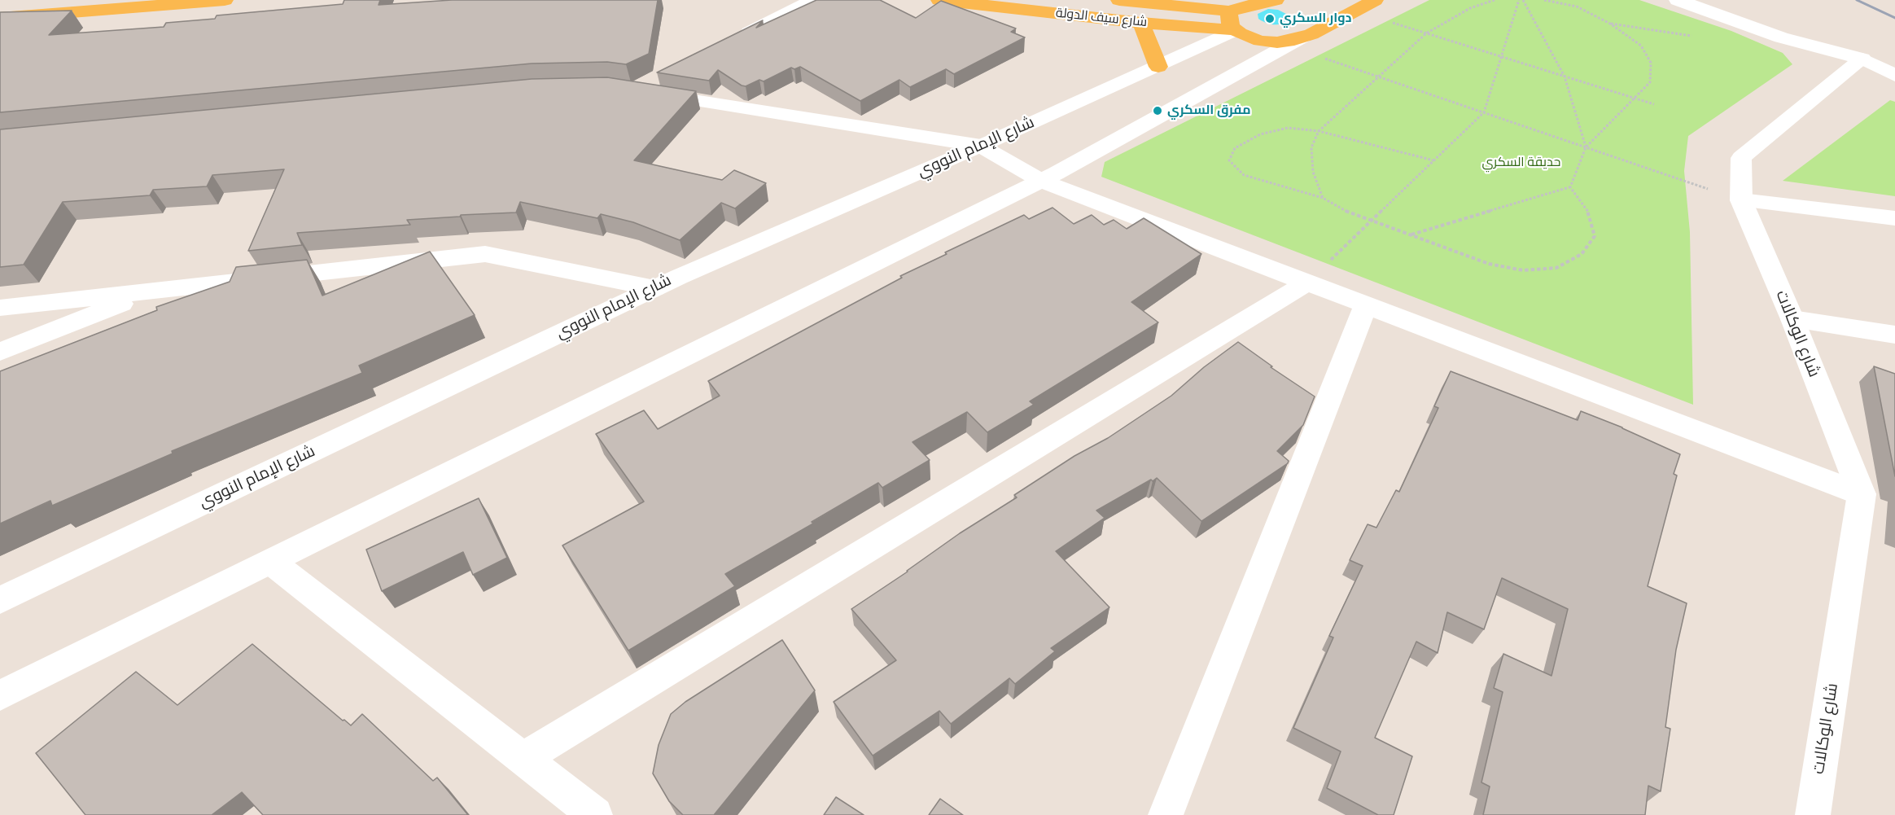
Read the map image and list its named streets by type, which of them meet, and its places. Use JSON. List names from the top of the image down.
{
  "streets": {
    "main road": ["شارع سيف الدولة"],
    "street": ["شارع الإمام النووي", "شارع الوكالات"]
  },
  "crossings": [
    ["شارع سيف الدولة", "شارع الإمام النووي"]
  ],
  "parks": ["حديقة السكري"],
  "places": ["دوار السكري", "مفرق السكري"]
}
